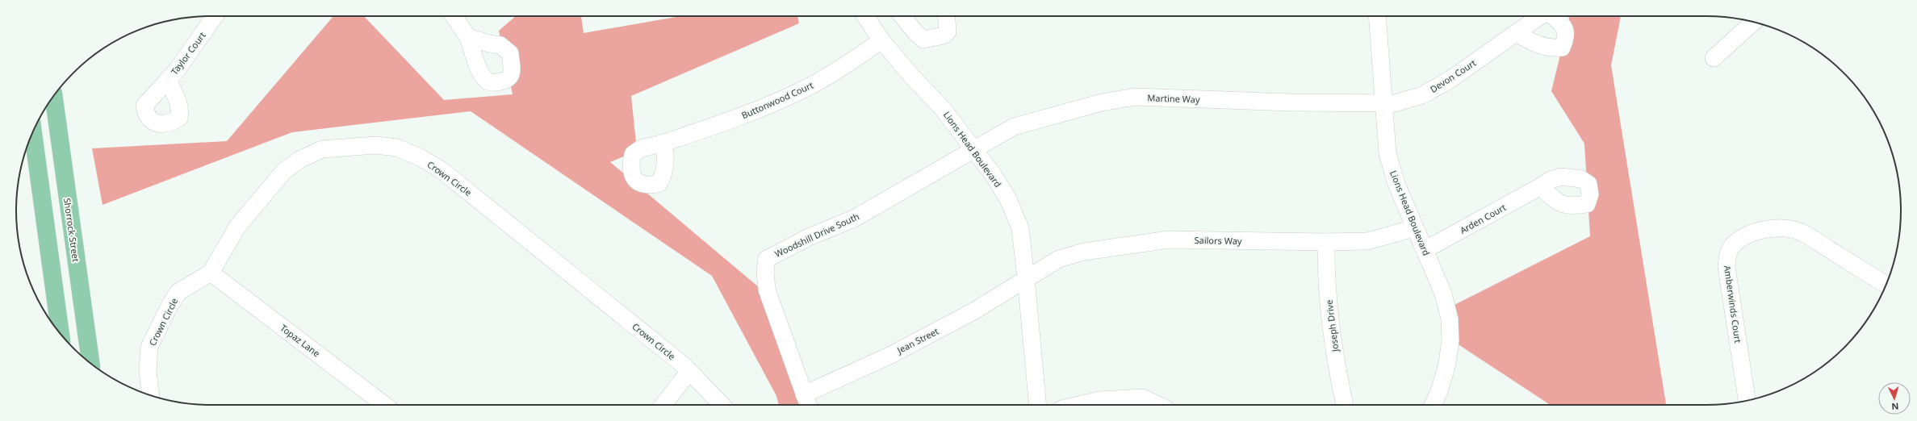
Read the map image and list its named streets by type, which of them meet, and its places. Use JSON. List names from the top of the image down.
{
  "streets": {
    "main road": ["Shorrock Street"],
    "street": [
      "Taylor Court",
      "Devon Court",
      "Martine Way",
      "Buttonwood Court",
      "Lions Head Boulevard",
      "Crown Circle",
      "Arden Court",
      "Woodshill Drive South",
      "Sailors Way",
      "Amberwinds Court",
      "Joseph Drive",
      "Topaz Lane",
      "Jean Street"
    ]
  },
  "crossings": [
    ["Devon Court", "Martine Way"],
    ["Devon Court", "Lions Head Boulevard"],
    ["Martine Way", "Lions Head Boulevard"],
    ["Martine Way", "Woodshill Drive South"],
    ["Buttonwood Court", "Lions Head Boulevard"],
    ["Lions Head Boulevard", "Arden Court"],
    ["Lions Head Boulevard", "Woodshill Drive South"],
    ["Lions Head Boulevard", "Sailors Way"],
    ["Lions Head Boulevard", "Jean Street"],
    ["Crown Circle", "Topaz Lane"],
    ["Woodshill Drive South", "Jean Street"],
    ["Sailors Way", "Joseph Drive"],
    ["Sailors Way", "Jean Street"]
  ],
  "north": "bottom"
}
